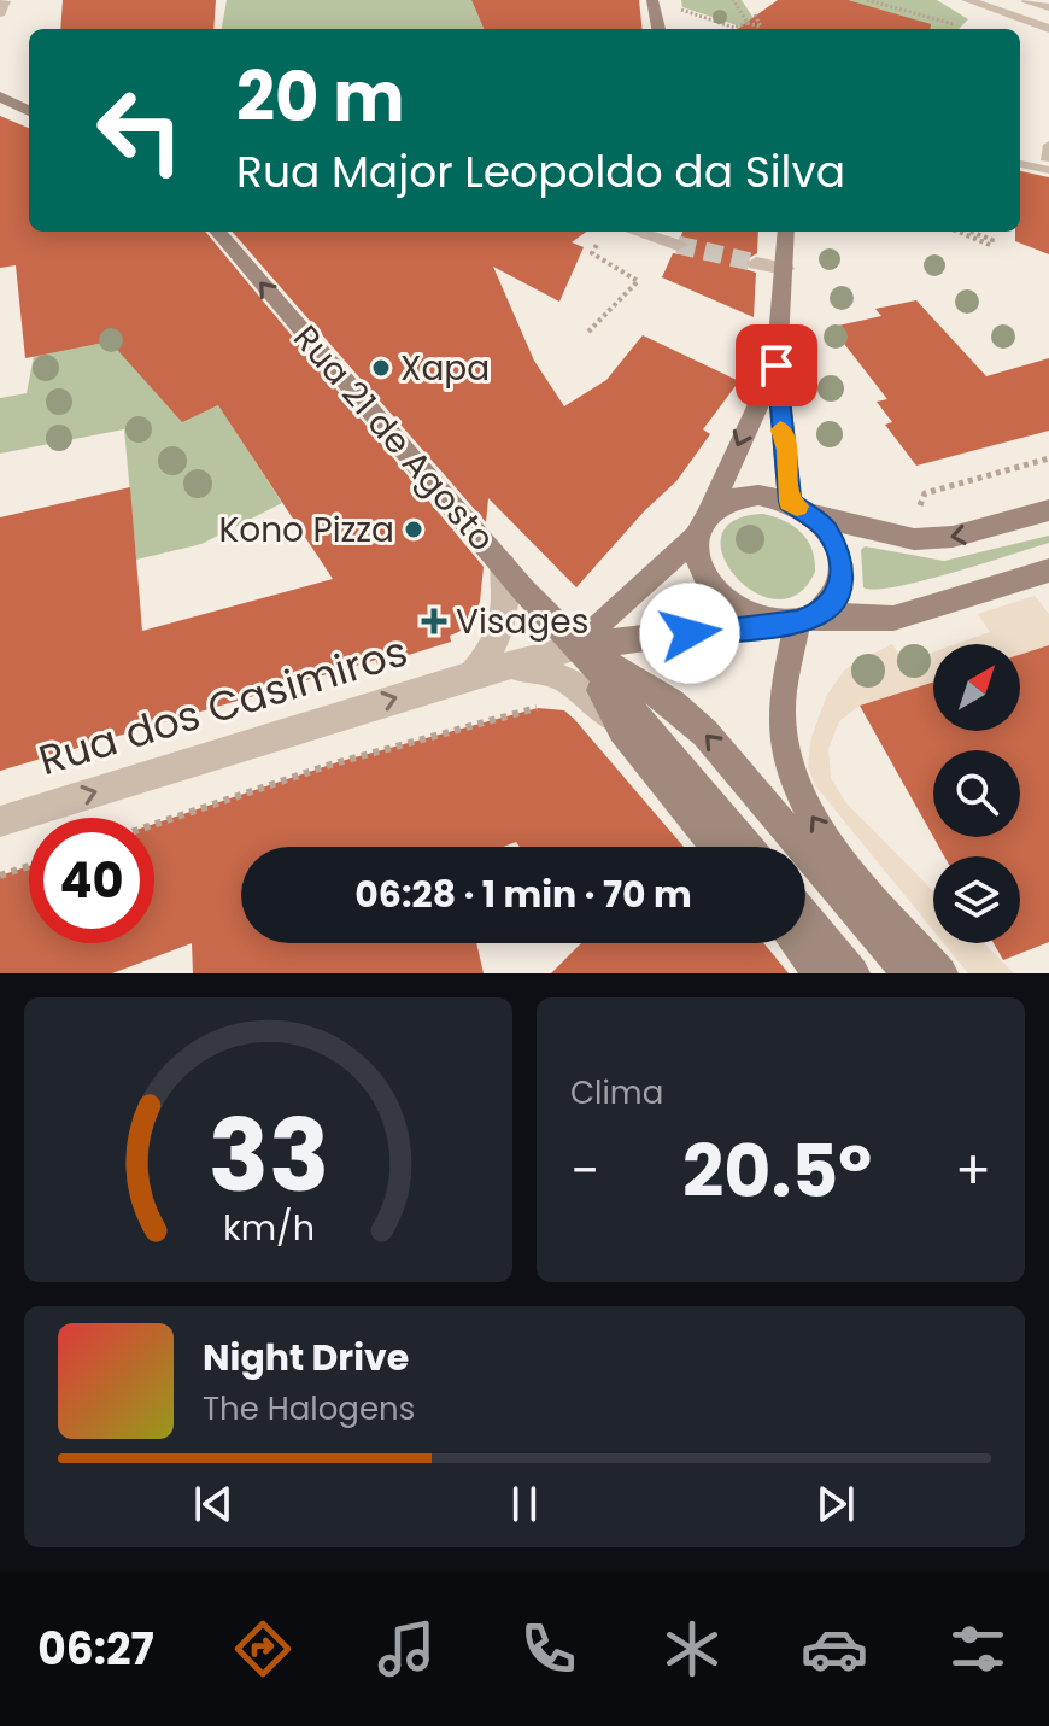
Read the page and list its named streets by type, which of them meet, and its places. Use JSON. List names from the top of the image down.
{
  "streets": {
    "street": ["Rua 21 de Agosto", "Rua dos Casimiros"]
  },
  "crossings": [
    ["Rua 21 de Agosto", "Rua dos Casimiros"]
  ],
  "one_way": ["Rua dos Casimiros"],
  "places": {
    "other": ["Xapa", "Kono Pizza"],
    "health": ["Visages"]
  },
  "north": "top right",
  "page": {
    "turn": ["20 m", "Rua Major Leopoldo da Silva"],
    "limit": "40",
    "trip": "06:28 · 1 min · 70 m",
    "tile": "Clima",
    "heat": ["−", "20.5°", "+"],
    "song": ["Night Drive", "The Halogens"],
    "tabs": "06:27",
    "gauge": ["33", "km/h"]
  }
}
